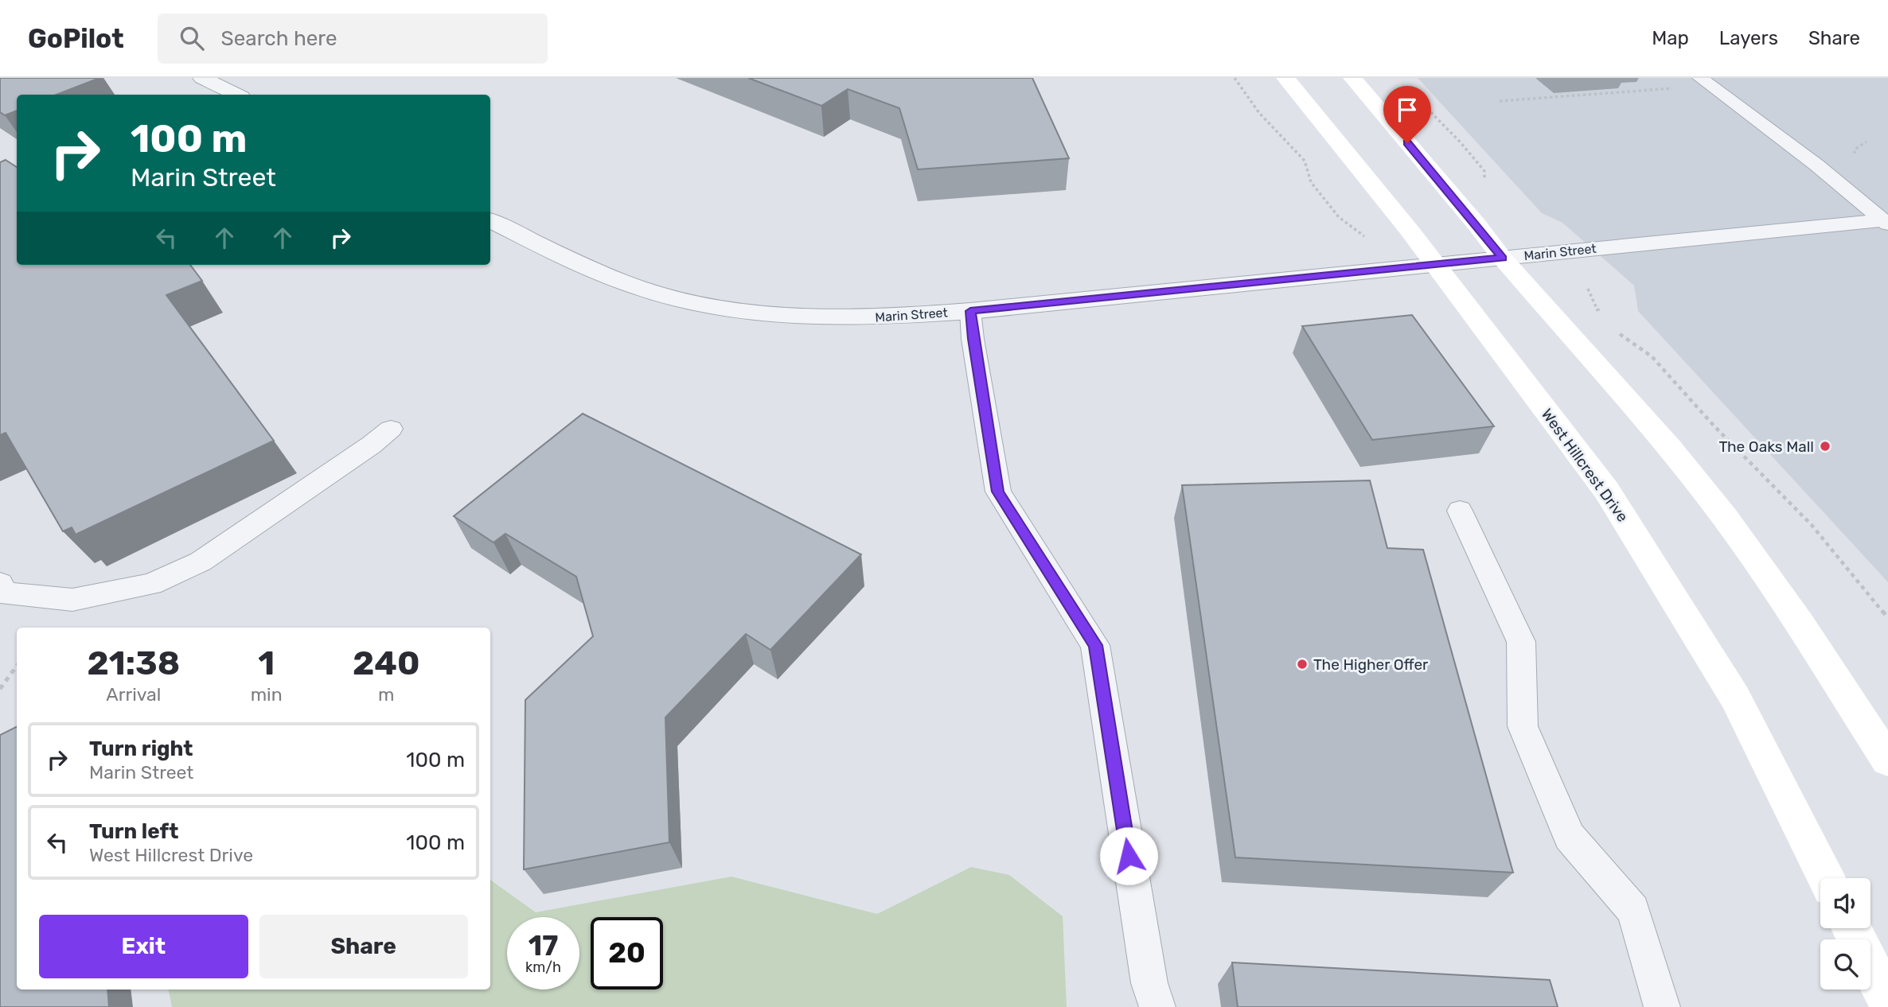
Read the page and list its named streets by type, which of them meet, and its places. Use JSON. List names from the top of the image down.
{
  "streets": {
    "main road": ["West Hillcrest Drive"],
    "street": ["Marin Street"]
  },
  "crossings": [
    ["Marin Street", "West Hillcrest Drive"]
  ],
  "places": ["The Oaks Mall", "The Higher Offer"],
  "page": {
    "header": "GoPilot",
    "search": "Search here",
    "nav": ["Map", "Layers", "Share"],
    "turn": ["100 m", "Marin Street"],
    "eta": [
      "21:38",
      "Arrival",
      "1",
      "min",
      "240",
      "m"
    ],
    "list": [
      {
        "name": "Turn right",
        "note": "Marin Street",
        "value": "100 m"
      },
      {
        "name": "Turn left",
        "note": "West Hillcrest Drive",
        "value": "100 m"
      }
    ],
    "buttons": ["Exit", "Share"],
    "speed": "17 km/h",
    "limit": "20"
  }
}
